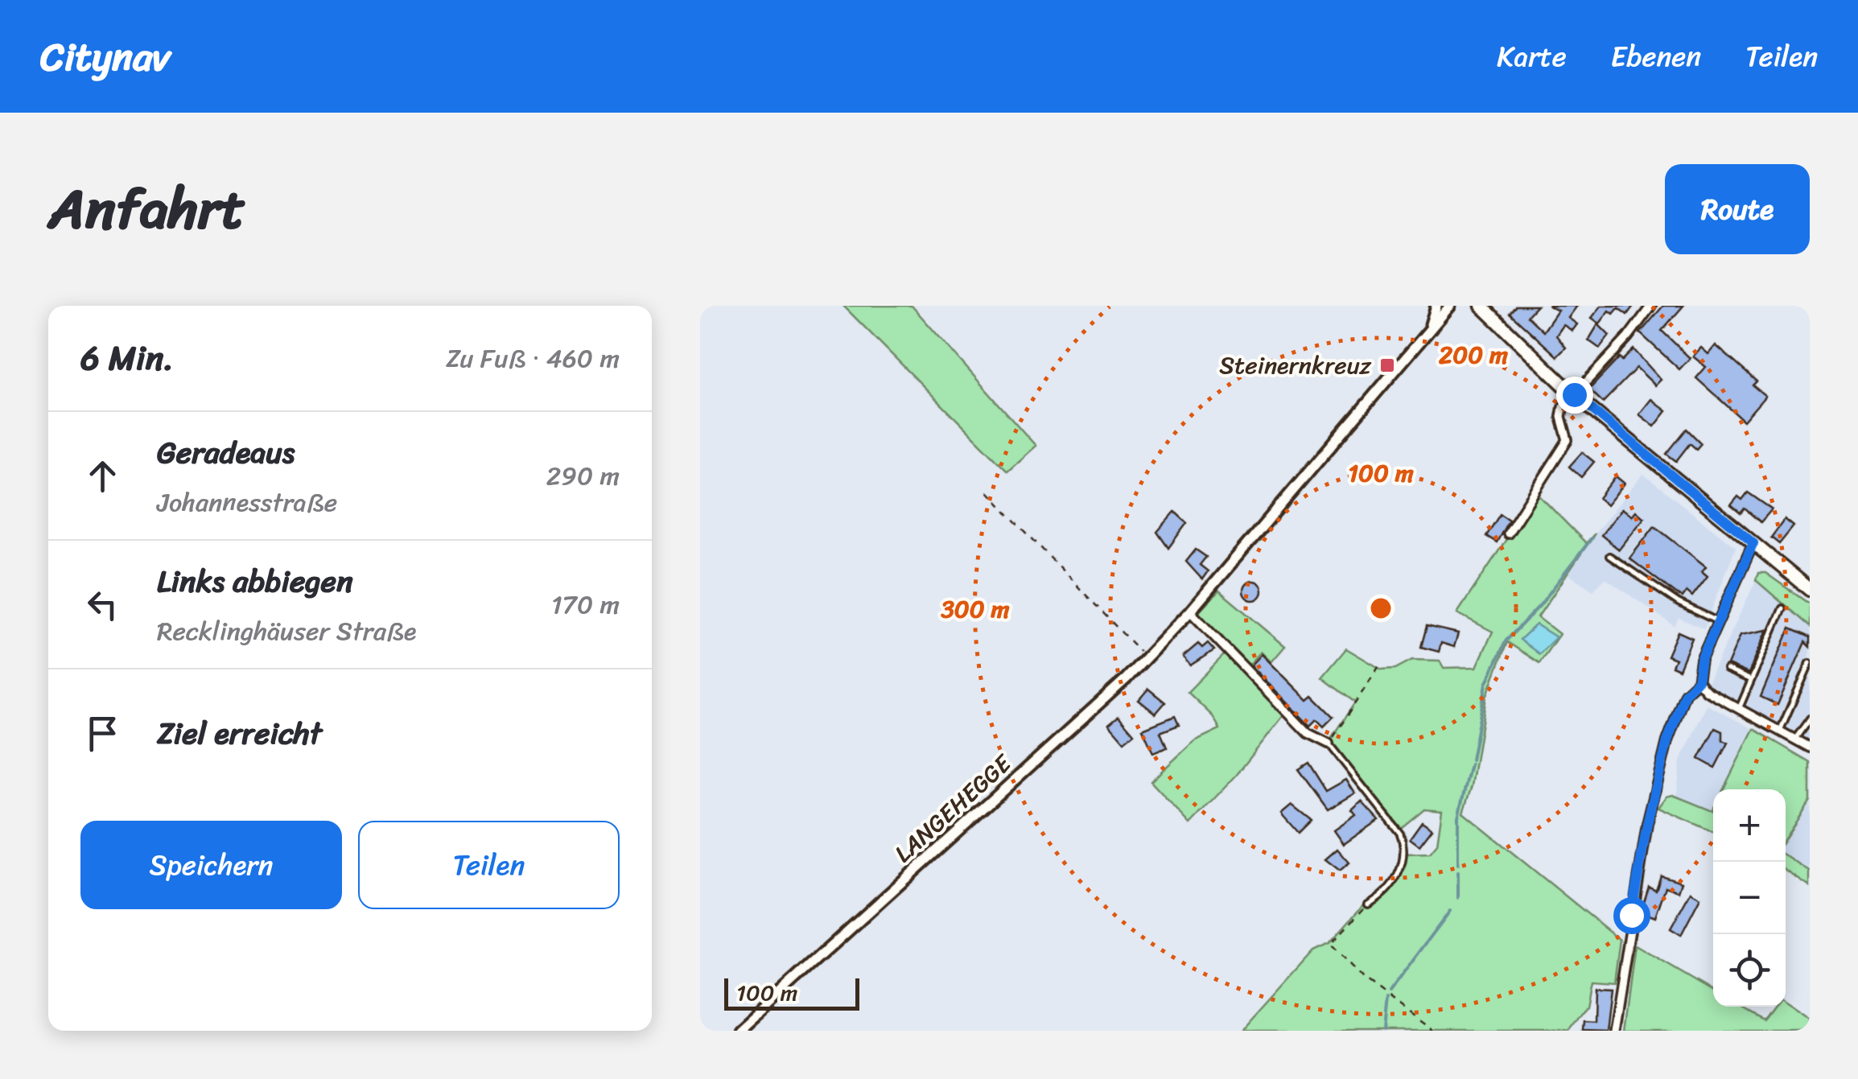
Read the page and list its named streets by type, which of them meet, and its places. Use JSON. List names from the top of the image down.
{
  "streets": {
    "street": ["LANGEHEGGE"]
  },
  "places": {
    "transit": ["Steinernkreuz"]
  },
  "scale_bar": "100 m",
  "page": {
    "header": "Citynav",
    "nav": ["Karte", "Ebenen", "Teilen"],
    "title": "Anfahrt",
    "buttons": [
      "Route",
      ["Speichern", "Teilen"]
    ],
    "heading": ["6 Min.", "Zu Fuß · 460 m"],
    "list": [
      ["Geradeaus", "Johannesstraße", "290 m"],
      ["Links abbiegen", "Recklinghäuser Straße", "170 m"],
      "Ziel erreicht"
    ],
    "map_buttons": ["+", "−"],
    "scale": "100 m"
  },
  "rings": ["200 m", "100 m", "300 m"]
}
